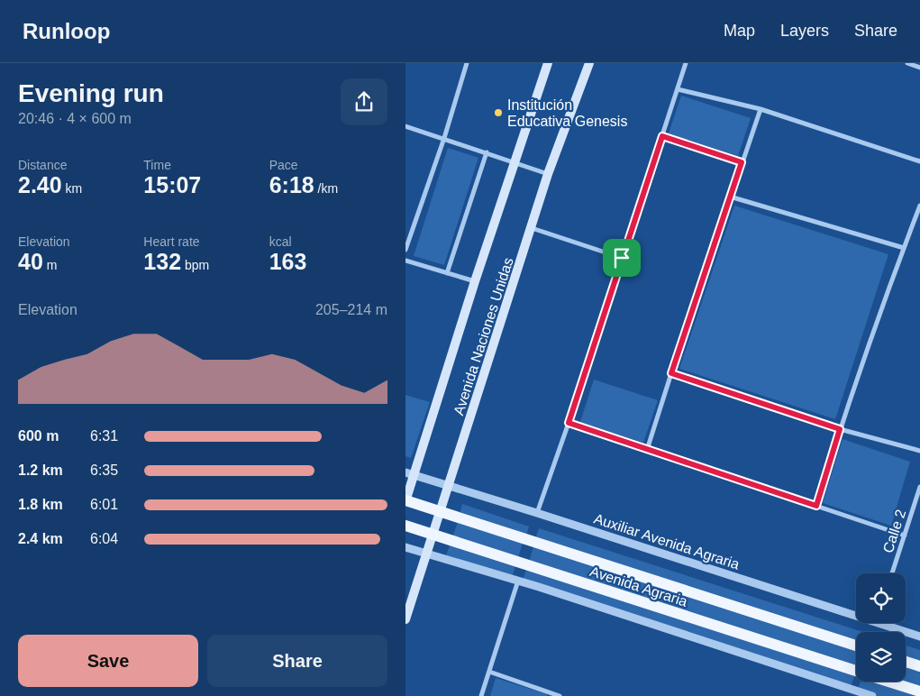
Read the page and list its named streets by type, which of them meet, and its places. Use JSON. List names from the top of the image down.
{
  "streets": {
    "main road": ["Avenida Naciones Unidas", "Avenida Agraria"],
    "street": ["Calle 2", "Auxiliar Avenida Agraria"]
  },
  "crossings": [
    ["Avenida Naciones Unidas", "Auxiliar Avenida Agraria"],
    ["Avenida Naciones Unidas", "Avenida Agraria"]
  ],
  "places": ["Institución Educativa Genesis"],
  "page": {
    "header": "Runloop",
    "nav": ["Map", "Layers", "Share"],
    "heading": ["Evening run", "20:46 · 4 × 600 m"],
    "stats": [
      ["Distance", "2.40 km"],
      ["Time", "15:07"],
      ["Pace", "6:18 /km"],
      ["Elevation", "40 m"],
      ["Heart rate", "132 bpm"],
      ["kcal", "163"]
    ],
    "chart": ["Elevation", "205–214 m"],
    "list": [
      {
        "name": "600 m",
        "note": "6:31"
      },
      {
        "name": "1.2 km",
        "note": "6:35"
      },
      {
        "name": "1.8 km",
        "note": "6:01"
      },
      {
        "name": "2.4 km",
        "note": "6:04"
      }
    ],
    "buttons": ["Save", "Share"]
  }
}
